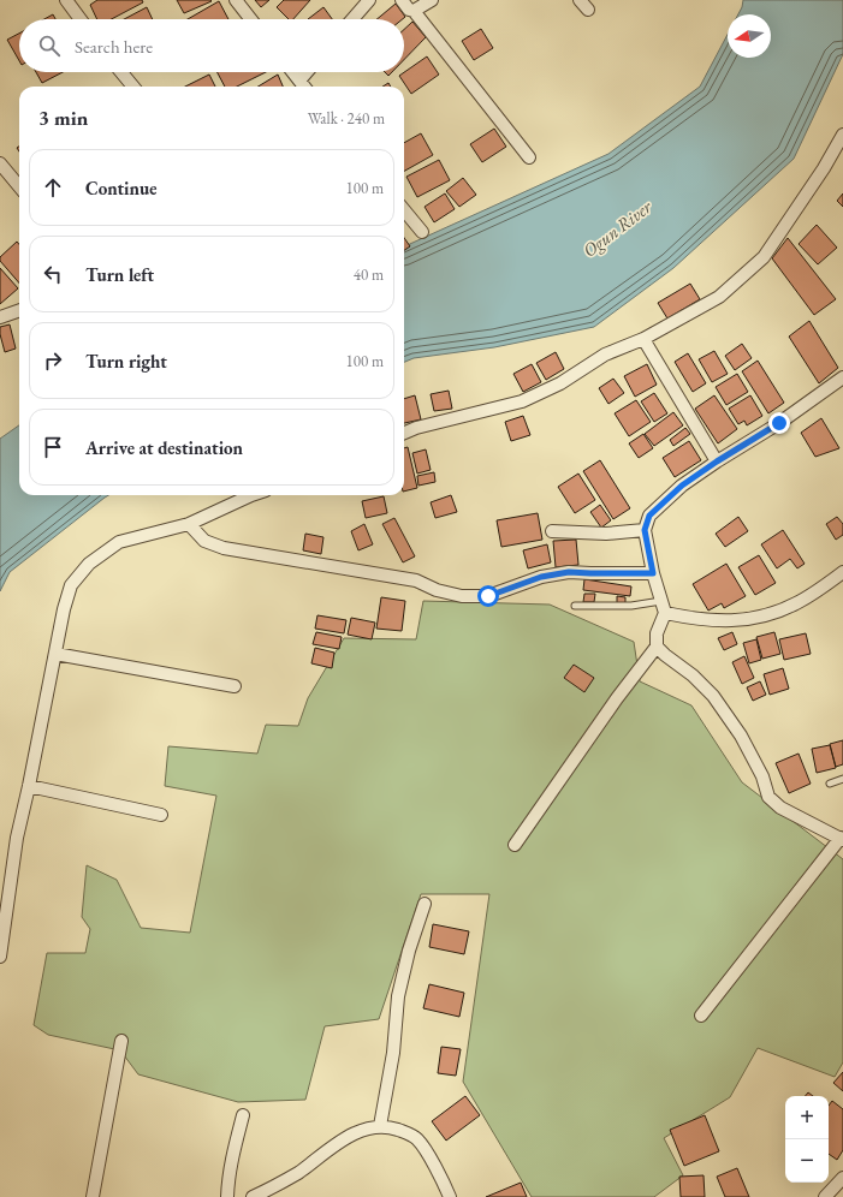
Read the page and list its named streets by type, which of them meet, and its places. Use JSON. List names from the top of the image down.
{
  "water": ["Ogun River"],
  "north": "left",
  "page": {
    "search": "Search here",
    "heading": ["3 min", "Walk · 240 m"],
    "list": [
      ["Continue", "100 m"],
      ["Turn left", "40 m"],
      ["Turn right", "100 m"],
      "Arrive at destination"
    ],
    "map_buttons": ["+", "−"]
  }
}
